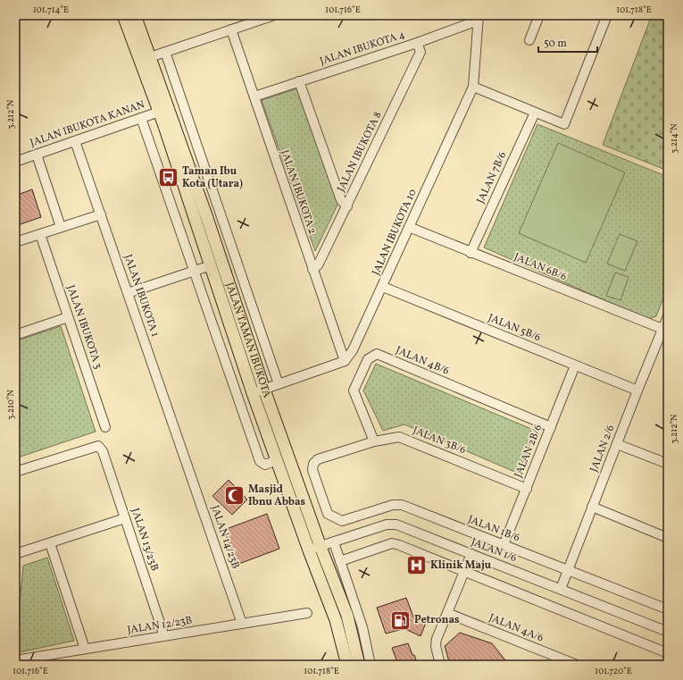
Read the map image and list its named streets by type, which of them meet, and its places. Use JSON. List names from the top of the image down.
{
  "streets": {
    "main road": ["JALAN TAMAN IBUKOTA"],
    "street": [
      "JALAN IBUKOTA 4",
      "JALAN IBUKOTA KANAN",
      "JALAN IBUKOTA 8",
      "JALAN 7B/6",
      "JALAN IBUKOTA 2",
      "JALAN IBUKOTA 10",
      "JALAN 6B/6",
      "JALAN IBUKOTA 1",
      "JALAN IBUKOTA 3",
      "JALAN 5B/6",
      "JALAN 4B/6",
      "JALAN 3B/6",
      "JALAN 2/6",
      "JALAN 2B/6",
      "JALAN 1B/6",
      "JALAN 14/23B",
      "JALAN 13/23B",
      "JALAN 1/6",
      "JALAN 12/23B",
      "JALAN 4A/6"
    ]
  },
  "crossings": [
    ["JALAN IBUKOTA 4", "JALAN IBUKOTA 8"],
    ["JALAN IBUKOTA 4", "JALAN IBUKOTA 2"],
    ["JALAN IBUKOTA 4", "JALAN IBUKOTA 10"],
    ["JALAN IBUKOTA KANAN", "JALAN IBUKOTA 1"],
    ["JALAN IBUKOTA KANAN", "JALAN TAMAN IBUKOTA"],
    ["JALAN IBUKOTA 8", "JALAN IBUKOTA 2"],
    ["JALAN 7B/6", "JALAN 6B/6"],
    ["JALAN IBUKOTA 2", "JALAN IBUKOTA 10"],
    ["JALAN IBUKOTA 10", "JALAN 6B/6"],
    ["JALAN IBUKOTA 10", "JALAN 5B/6"],
    ["JALAN 6B/6", "JALAN 2/6"],
    ["JALAN IBUKOTA 1", "JALAN 14/23B"],
    ["JALAN 5B/6", "JALAN 2/6"],
    ["JALAN 5B/6", "JALAN 2B/6"],
    ["JALAN TAMAN IBUKOTA", "JALAN 1/6"],
    ["JALAN 4B/6", "JALAN 3B/6"],
    ["JALAN 4B/6", "JALAN 2B/6"],
    ["JALAN 3B/6", "JALAN 2B/6"],
    ["JALAN 3B/6", "JALAN 1B/6"],
    ["JALAN 2/6", "JALAN 1B/6"],
    ["JALAN 2/6", "JALAN 1/6"],
    ["JALAN 2B/6", "JALAN 1B/6"],
    ["JALAN 14/23B", "JALAN 12/23B"],
    ["JALAN 13/23B", "JALAN 12/23B"]
  ],
  "places": {
    "bus stop": ["Taman Ibu Kota (Utara)"],
    "mosque": ["Masjid Ibnu Abbas"],
    "hospital": ["Klinik Maju"],
    "fuel station": ["Petronas"]
  },
  "scale_bar": "50 m",
  "coordinates": [
    "101.714°E",
    "101.716°E",
    "101.718°E",
    "3.212°N",
    "3.214°N",
    "3.210°N",
    "101.720°E"
  ]
}
